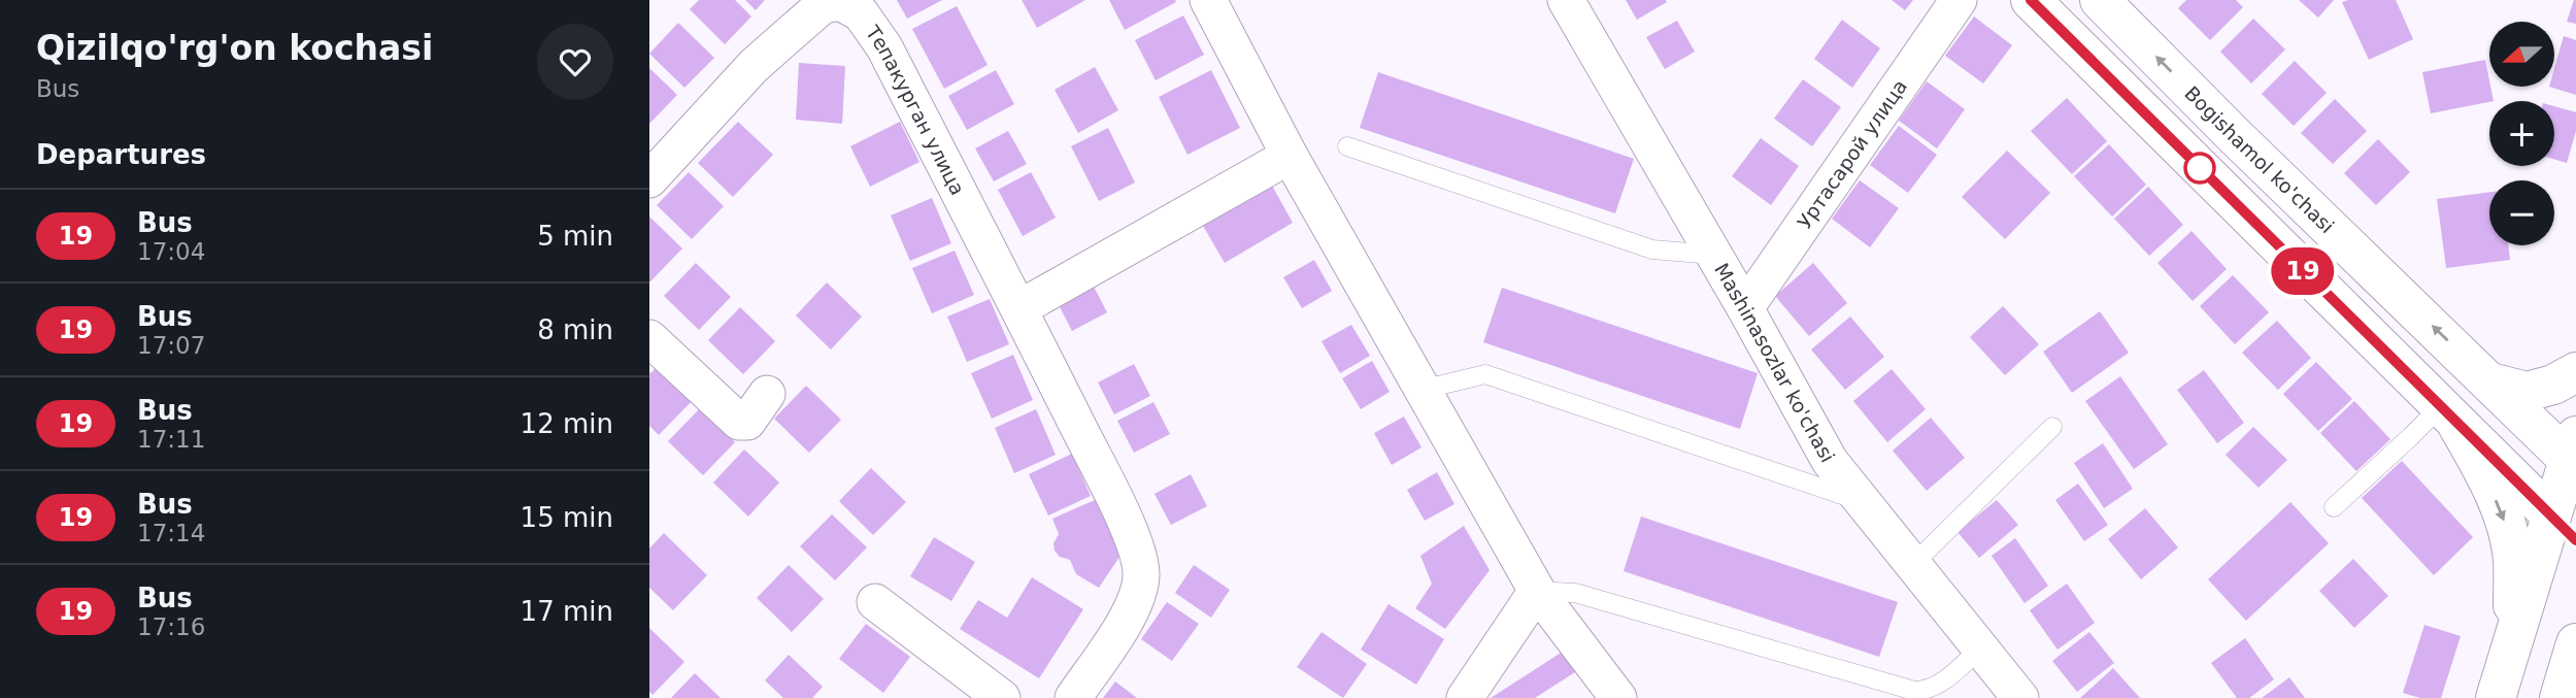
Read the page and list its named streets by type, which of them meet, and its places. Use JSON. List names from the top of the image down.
{
  "streets": {
    "main road": ["Bogishamol ko'chasi"],
    "street": ["Тепакурган улица", "Уртасарой улица", "Mashinasozlar ko'chasi"]
  },
  "crossings": [
    ["Уртасарой улица", "Mashinasozlar ko'chasi"]
  ],
  "lines": ["bus line 19"],
  "north": "left",
  "page": {
    "heading": [
      ["Qizilqo'rg'on kochasi", "Bus"],
      "Departures"
    ],
    "on_map": "19",
    "map_buttons": ["+", "−"],
    "list": [
      {
        "mark": "19",
        "name": "Bus",
        "note": "17:04",
        "value": "5 min"
      },
      {
        "mark": "19",
        "name": "Bus",
        "note": "17:07",
        "value": "8 min"
      },
      {
        "mark": "19",
        "name": "Bus",
        "note": "17:11",
        "value": "12 min"
      },
      {
        "mark": "19",
        "name": "Bus",
        "note": "17:14",
        "value": "15 min"
      },
      {
        "mark": "19",
        "name": "Bus",
        "note": "17:16",
        "value": "17 min"
      }
    ]
  }
}
